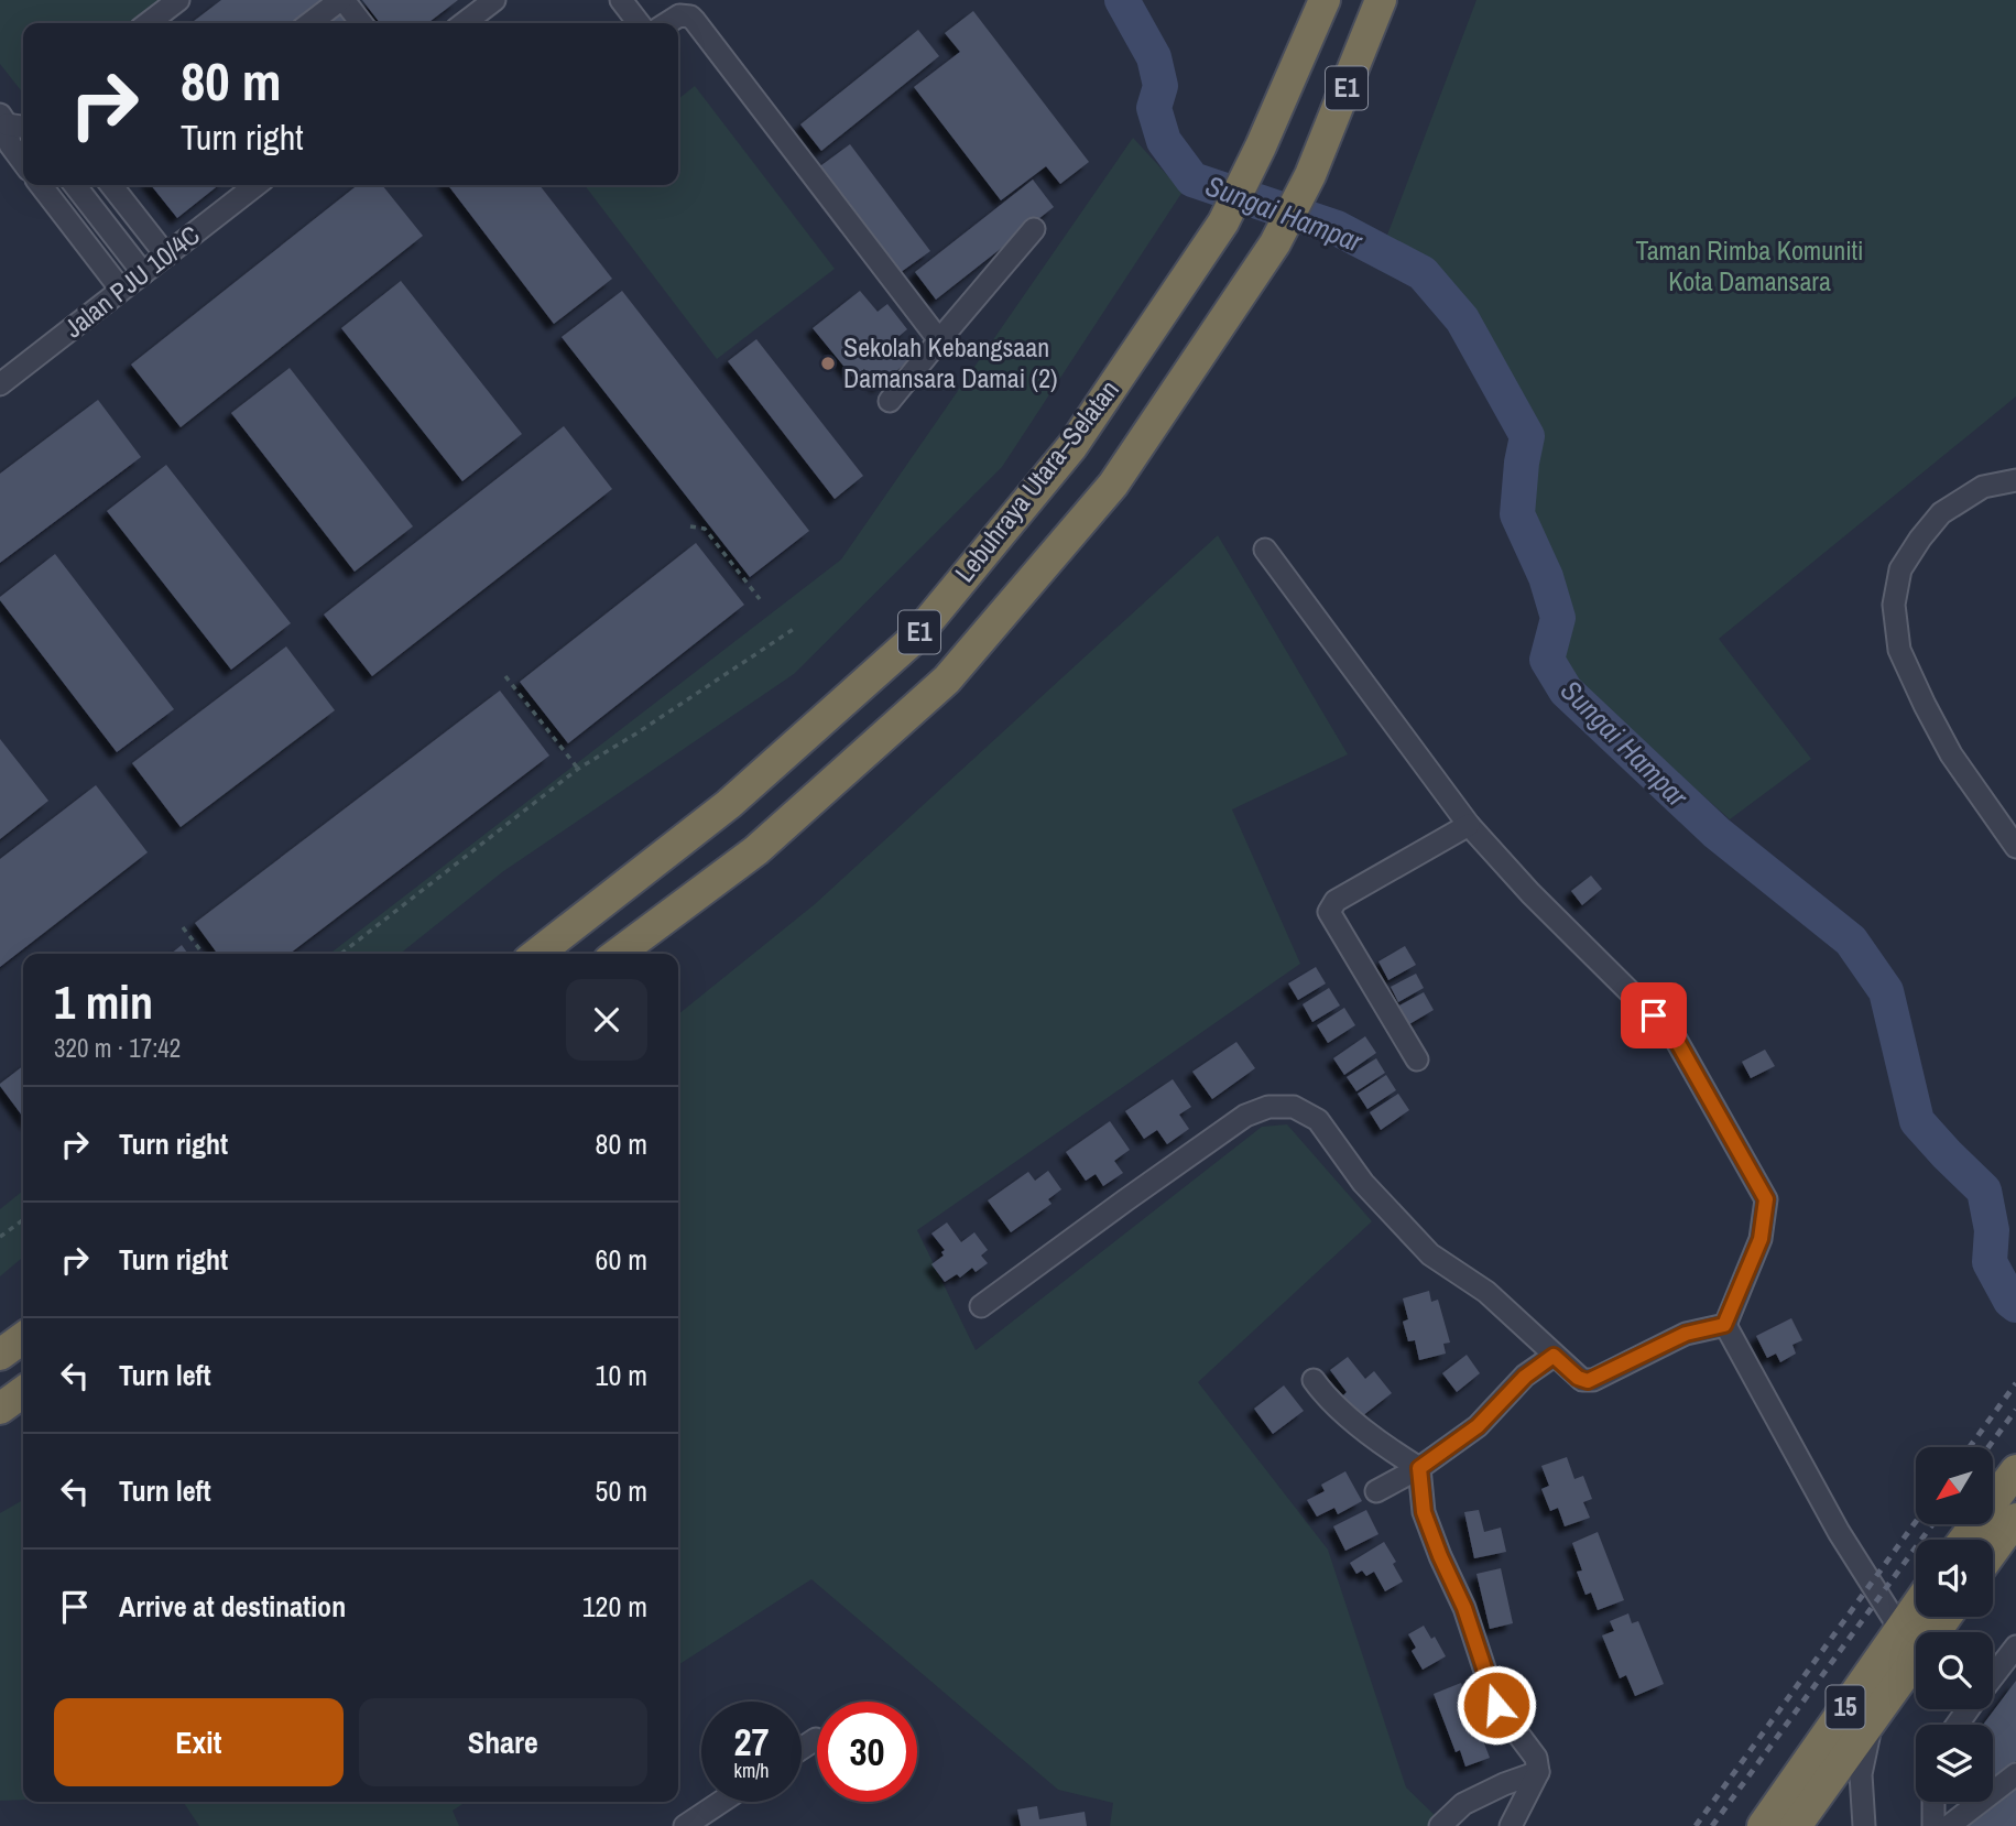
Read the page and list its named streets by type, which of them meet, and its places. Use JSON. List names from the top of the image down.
{
  "streets": {
    "highway": ["E1", "Lebuhraya Utara–Selatan", "15"],
    "street": ["Jalan PJU 10/4C"]
  },
  "water": ["Sungai Hampar"],
  "parks": ["Taman Rimba Komuniti Kota Damansara"],
  "places": ["Sekolah Kebangsaan Damansara Damai (2)"],
  "north": "bottom left",
  "page": {
    "turn": ["80 m", "Turn right"],
    "heading": ["1 min", "320 m · 17:42"],
    "list": [
      {
        "name": "Turn right",
        "value": "80 m"
      },
      {
        "name": "Turn right",
        "value": "60 m"
      },
      {
        "name": "Turn left",
        "value": "10 m"
      },
      {
        "name": "Turn left",
        "value": "50 m"
      },
      {
        "name": "Arrive at destination",
        "value": "120 m"
      }
    ],
    "buttons": ["Exit", "Share"],
    "speed": "27 km/h",
    "limit": "30"
  }
}
